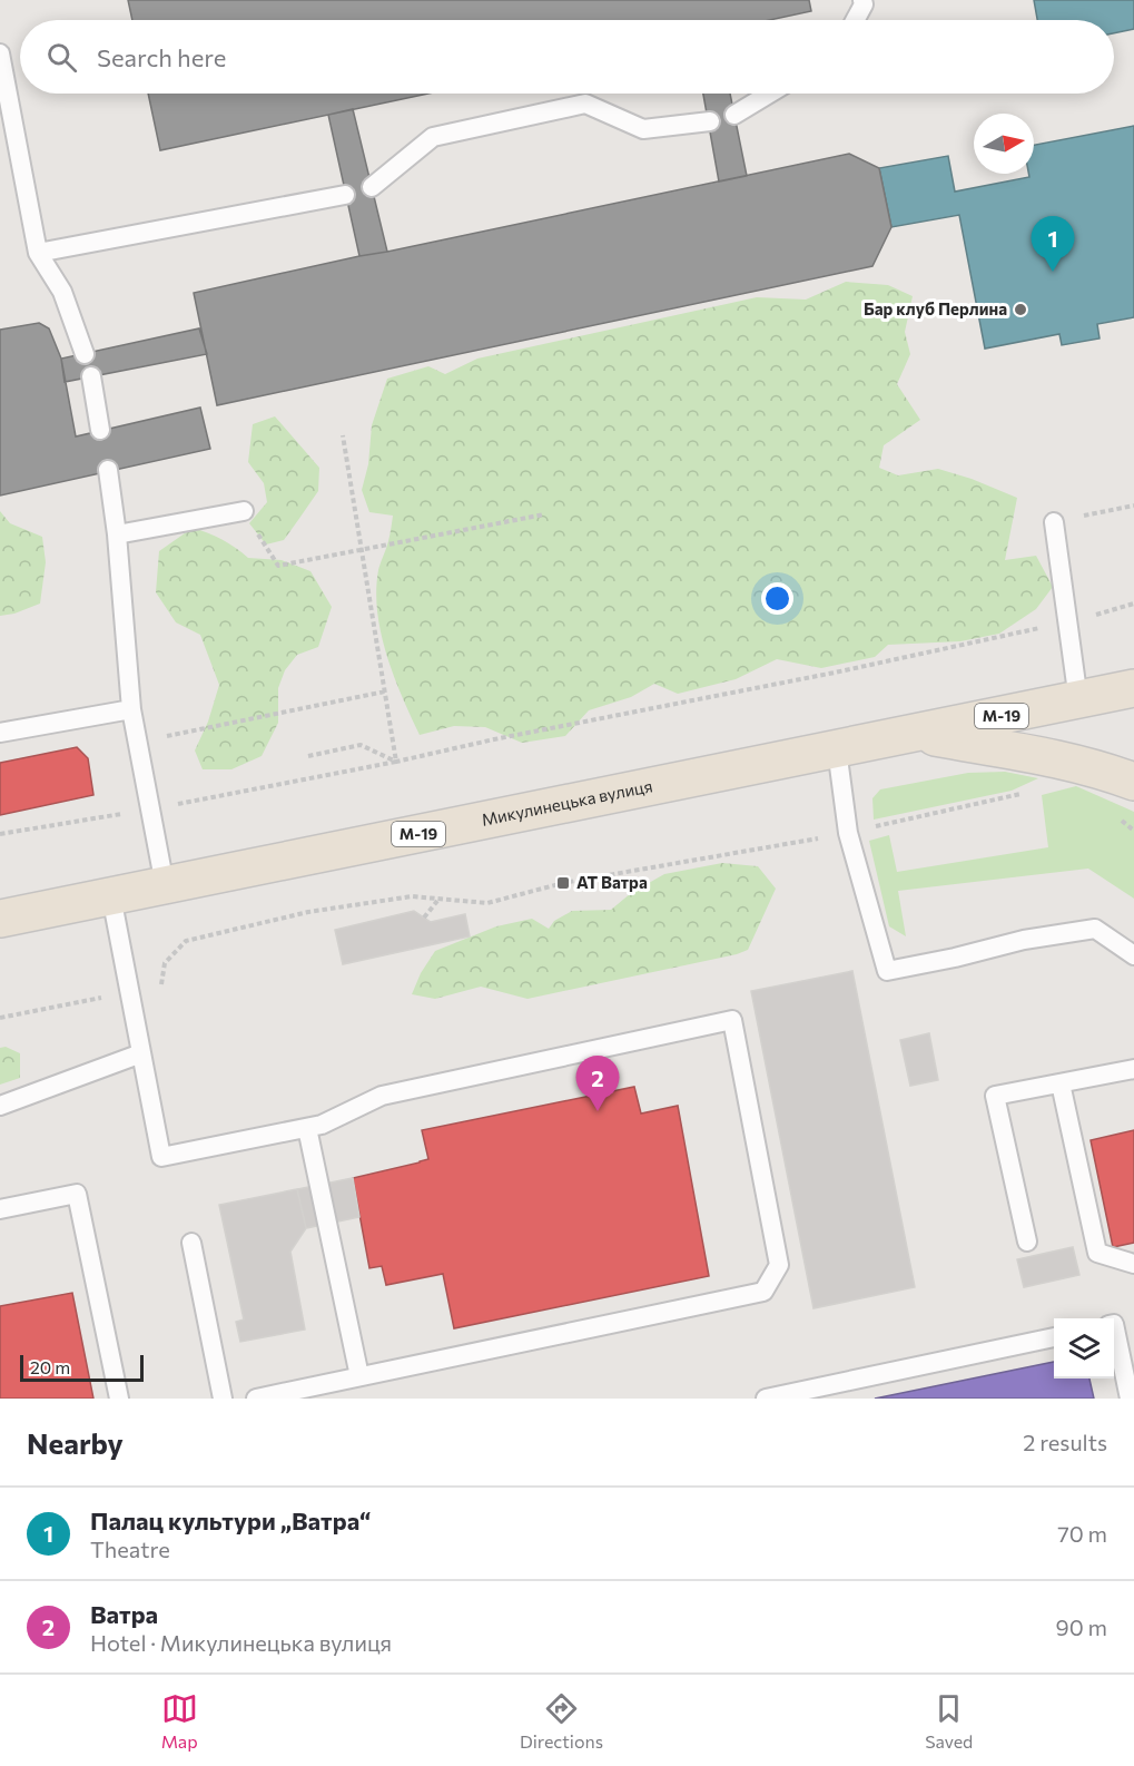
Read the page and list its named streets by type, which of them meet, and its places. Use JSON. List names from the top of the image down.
{
  "streets": {
    "highway": ["М-19", "Микулинецька вулиця"]
  },
  "crossings": [
    ["М-19", "Микулинецька вулиця"]
  ],
  "places": {
    "other": ["Бар клуб Перлина"],
    "transit": ["АТ Ватра"]
  },
  "scale_bar": "20 m",
  "north": "right",
  "page": {
    "search": "Search here",
    "pins": ["1", "2"],
    "scale": "20 m",
    "heading": ["Nearby", "2 results"],
    "list": [
      {
        "mark": "1",
        "name": "Палац культури „Ватра“",
        "note": "Theatre",
        "value": "70 m"
      },
      {
        "mark": "2",
        "name": "Ватра",
        "note": "Hotel · Микулинецька вулиця",
        "value": "90 m"
      }
    ],
    "nav": ["Map", "Directions", "Saved"]
  }
}
